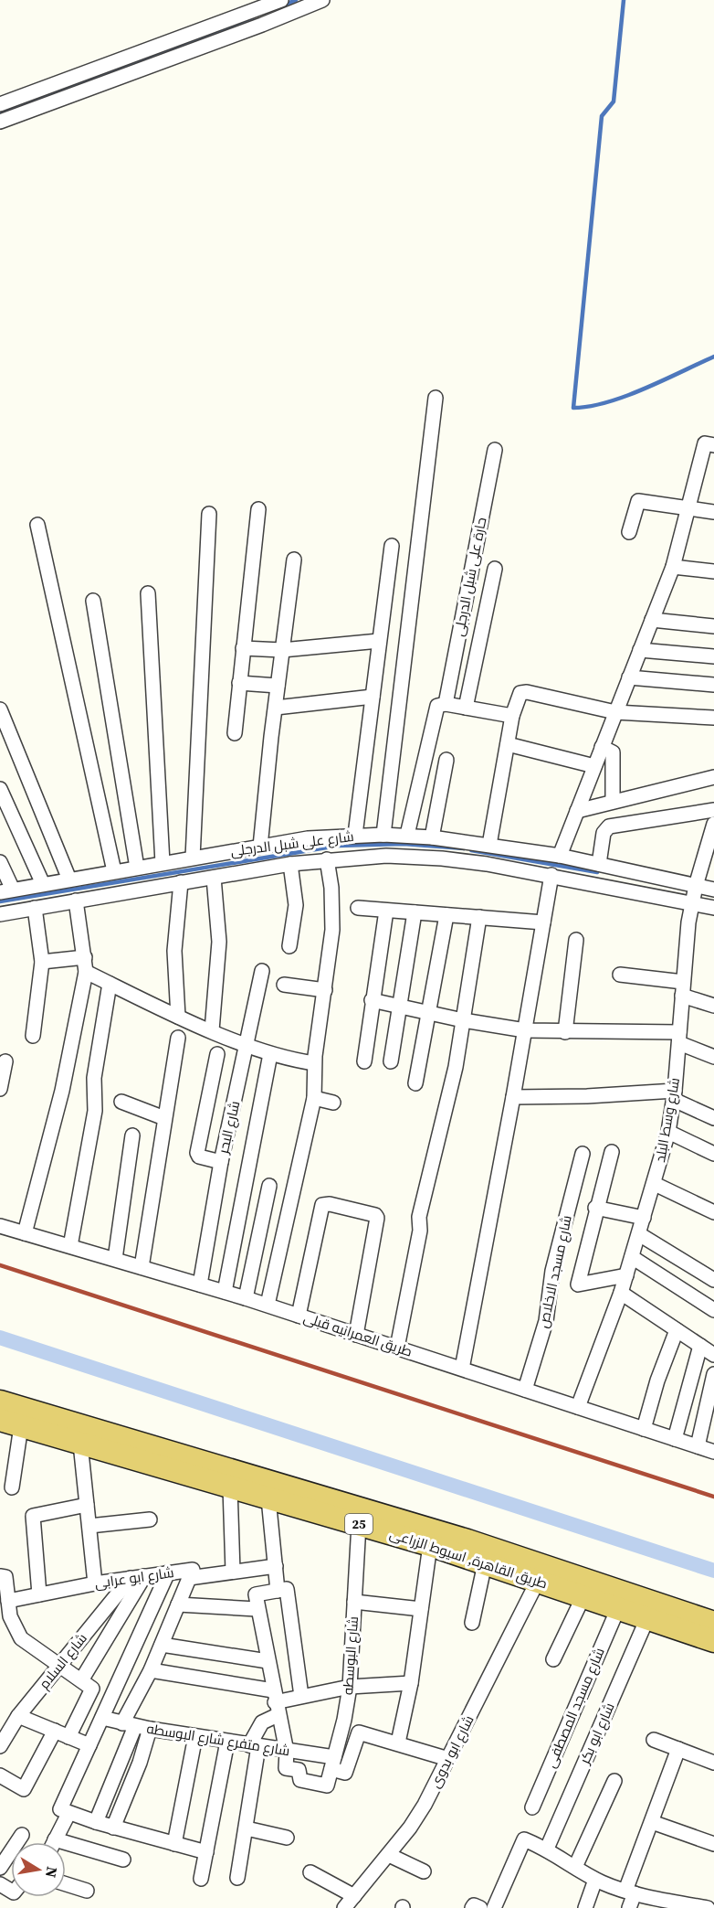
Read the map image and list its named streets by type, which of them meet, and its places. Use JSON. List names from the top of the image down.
{
  "streets": {
    "highway": ["25", "طريق القاهرة, اسيوط الزراعى"],
    "street": [
      "حارة على شبل الدرجلى",
      "شارع على شبل الدرجلى",
      "شارع وسط البلد",
      "شارع البحر",
      "شارع مسجد الاخلاص",
      "طريق العمرانيه قبلى",
      "شارع ابو عرابى",
      "شارع البوسطه",
      "شارع السلام",
      "شارع مسجد المصطفى",
      "شارع ابو بكر",
      "شارع متفرع شارع البوسطه",
      "شارع ابو بدوى"
    ]
  },
  "crossings": [
    ["حارة على شبل الدرجلى", "شارع على شبل الدرجلى"],
    ["شارع على شبل الدرجلى", "شارع وسط البلد"],
    ["شارع وسط البلد", "طريق العمرانيه قبلى"],
    ["شارع البحر", "طريق العمرانيه قبلى"],
    ["شارع مسجد الاخلاص", "طريق العمرانيه قبلى"],
    ["طريق القاهرة, اسيوط الزراعى", "شارع البوسطه"],
    ["طريق القاهرة, اسيوط الزراعى", "شارع مسجد المصطفى"],
    ["طريق القاهرة, اسيوط الزراعى", "شارع ابو بكر"],
    ["طريق القاهرة, اسيوط الزراعى", "شارع ابو بدوى"],
    ["شارع ابو عرابى", "شارع السلام"],
    ["شارع ابو عرابى", "شارع متفرع شارع البوسطه"],
    ["شارع البوسطه", "شارع متفرع شارع البوسطه"]
  ],
  "north": "right"
}
